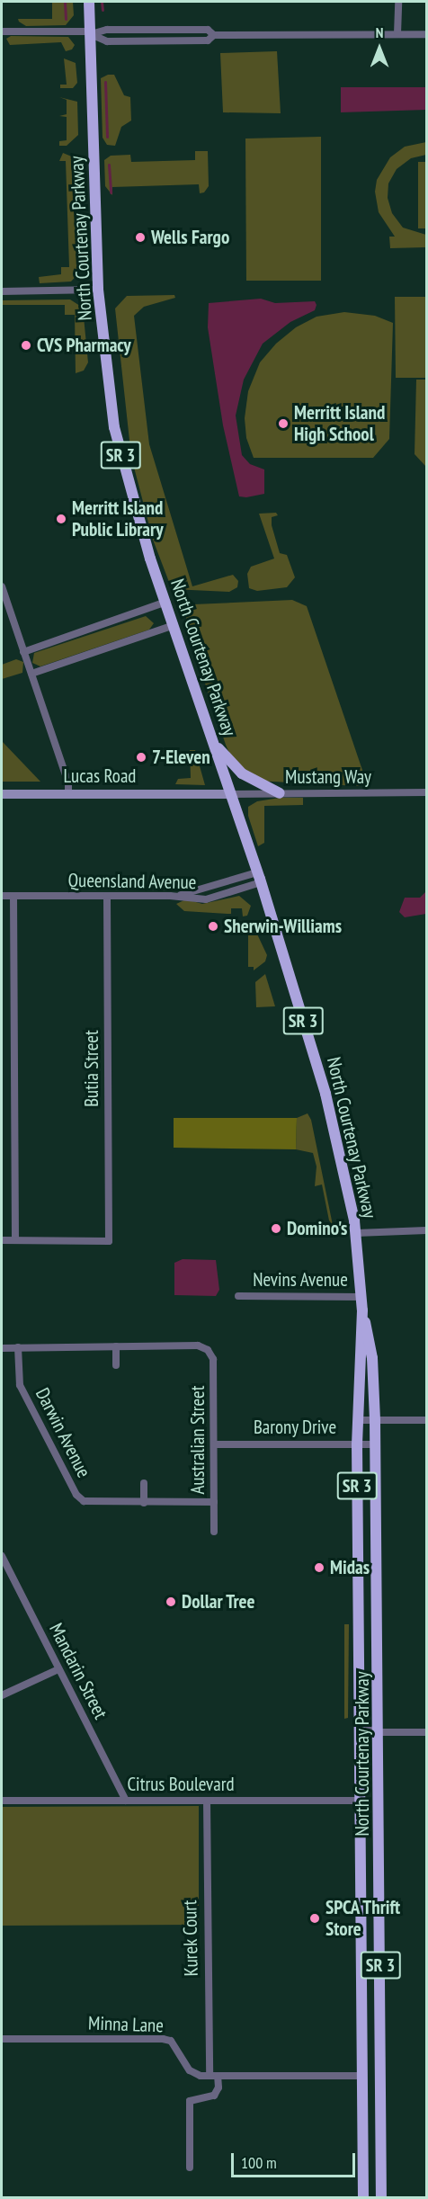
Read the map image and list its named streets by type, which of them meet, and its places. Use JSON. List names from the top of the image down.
{
  "streets": {
    "main road": ["North Courtenay Parkway", "SR 3"],
    "street": [
      "Lucas Road",
      "Mustang Way",
      "Queensland Avenue",
      "Butia Street",
      "Nevins Avenue",
      "Barony Drive",
      "Darwin Avenue",
      "Australian Street",
      "Mandarin Street",
      "Citrus Boulevard",
      "Kurek Court",
      "Minna Lane"
    ]
  },
  "crossings": [
    ["North Courtenay Parkway", "Lucas Road"],
    ["North Courtenay Parkway", "Mustang Way"],
    ["North Courtenay Parkway", "Queensland Avenue"],
    ["North Courtenay Parkway", "Nevins Avenue"],
    ["North Courtenay Parkway", "Barony Drive"],
    ["North Courtenay Parkway", "Citrus Boulevard"],
    ["North Courtenay Parkway", "Minna Lane"],
    ["Lucas Road", "Mustang Way"],
    ["Queensland Avenue", "Butia Street"],
    ["Barony Drive", "Australian Street"],
    ["Darwin Avenue", "Australian Street"],
    ["Mandarin Street", "Citrus Boulevard"],
    ["Citrus Boulevard", "Kurek Court"],
    ["Kurek Court", "Minna Lane"]
  ],
  "places": [
    "Wells Fargo",
    "CVS Pharmacy",
    "Merritt Island High School",
    "Merritt Island Public Library",
    "7-Eleven",
    "Sherwin-Williams",
    "Domino's",
    "Midas",
    "Dollar Tree",
    "SPCA Thrift Store"
  ],
  "scale_bar": "100 m",
  "north": "top"
}
